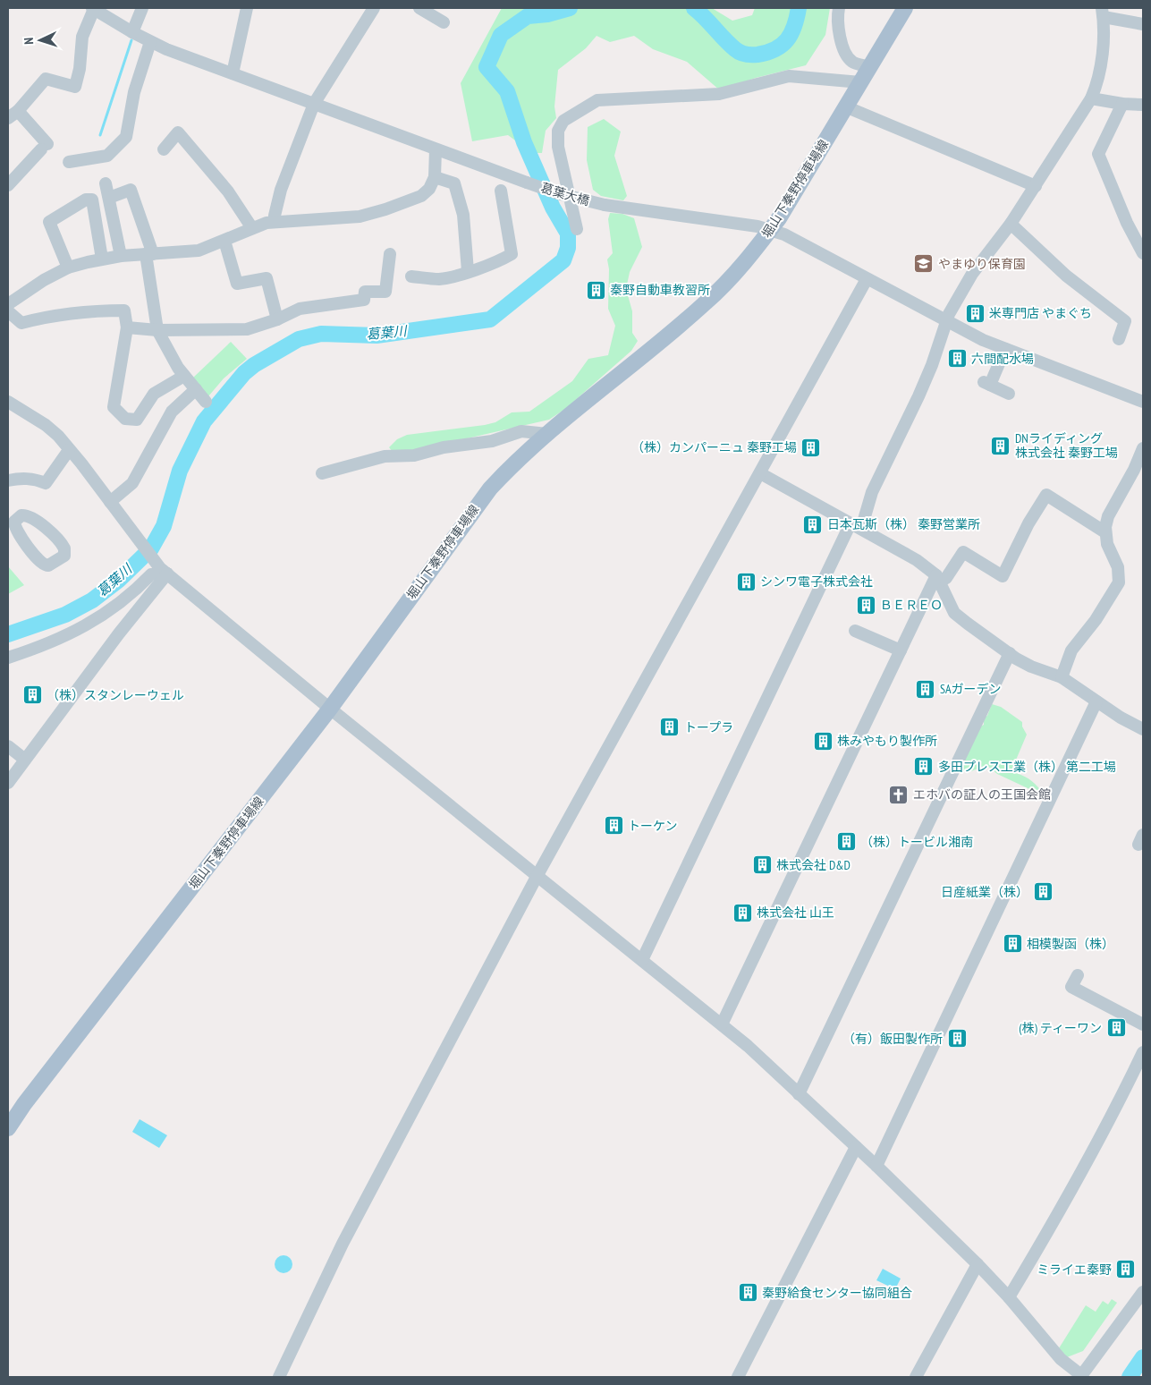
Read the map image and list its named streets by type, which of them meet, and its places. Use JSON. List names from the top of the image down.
{
  "streets": {
    "main road": ["堀山下秦野停車場線"],
    "street": ["葛葉大橋"]
  },
  "crossings": [
    ["堀山下秦野停車場線", "葛葉大橋"]
  ],
  "water": ["葛葉川"],
  "places": {
    "school or university": ["やまゆり保育園"],
    "building": [
      "秦野自動車教習所",
      "米専門店 やまぐち",
      "六間配水場",
      "DNライディング 株式会社 秦野工場",
      "（株）カンパーニュ 秦野工場",
      "日本瓦斯（株） 秦野営業所",
      "シンワ電子株式会社",
      "ＢＥＲＥＯ",
      "SAガーデン",
      "（株）スタンレーウェル",
      "トープラ",
      "株みやもり製作所",
      "多田プレス工業（株） 第二工場",
      "トーケン",
      "（株）トービル湘南",
      "株式会社 D&D",
      "日産紙業（株）",
      "株式会社 山王",
      "相模製函（株）",
      "(株) ティーワン",
      "（有）飯田製作所",
      "ミライエ秦野",
      "秦野給食センター協同組合"
    ],
    "church": ["エホバの証人の王国会館"]
  },
  "north": "left"
}
